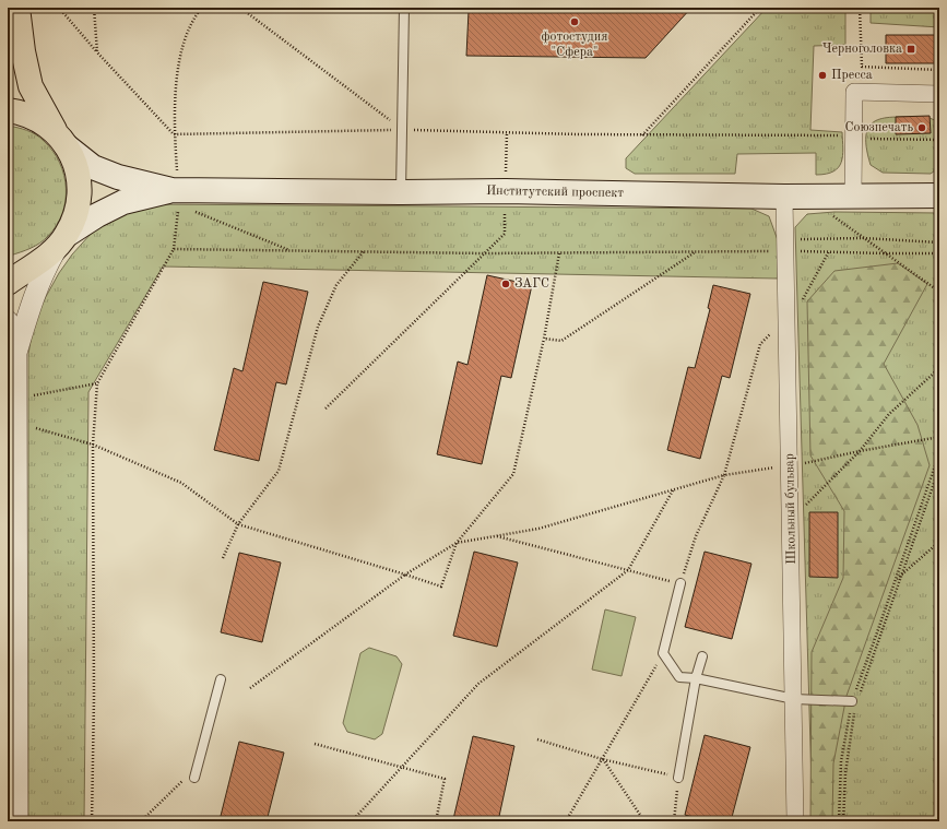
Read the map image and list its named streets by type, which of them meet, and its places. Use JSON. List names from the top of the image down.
{
  "streets": {
    "main road": ["Институтский проспект"],
    "street": ["Школьный бульвар"]
  },
  "crossings": [
    ["Институтский проспект", "Школьный бульвар"]
  ],
  "places": {
    "other": [
      "фотостудия \"Сфера\"",
      "Пресса",
      "Союзпечать",
      "ЗАГС"
    ],
    "transit": ["Черноголовка"]
  }
}
